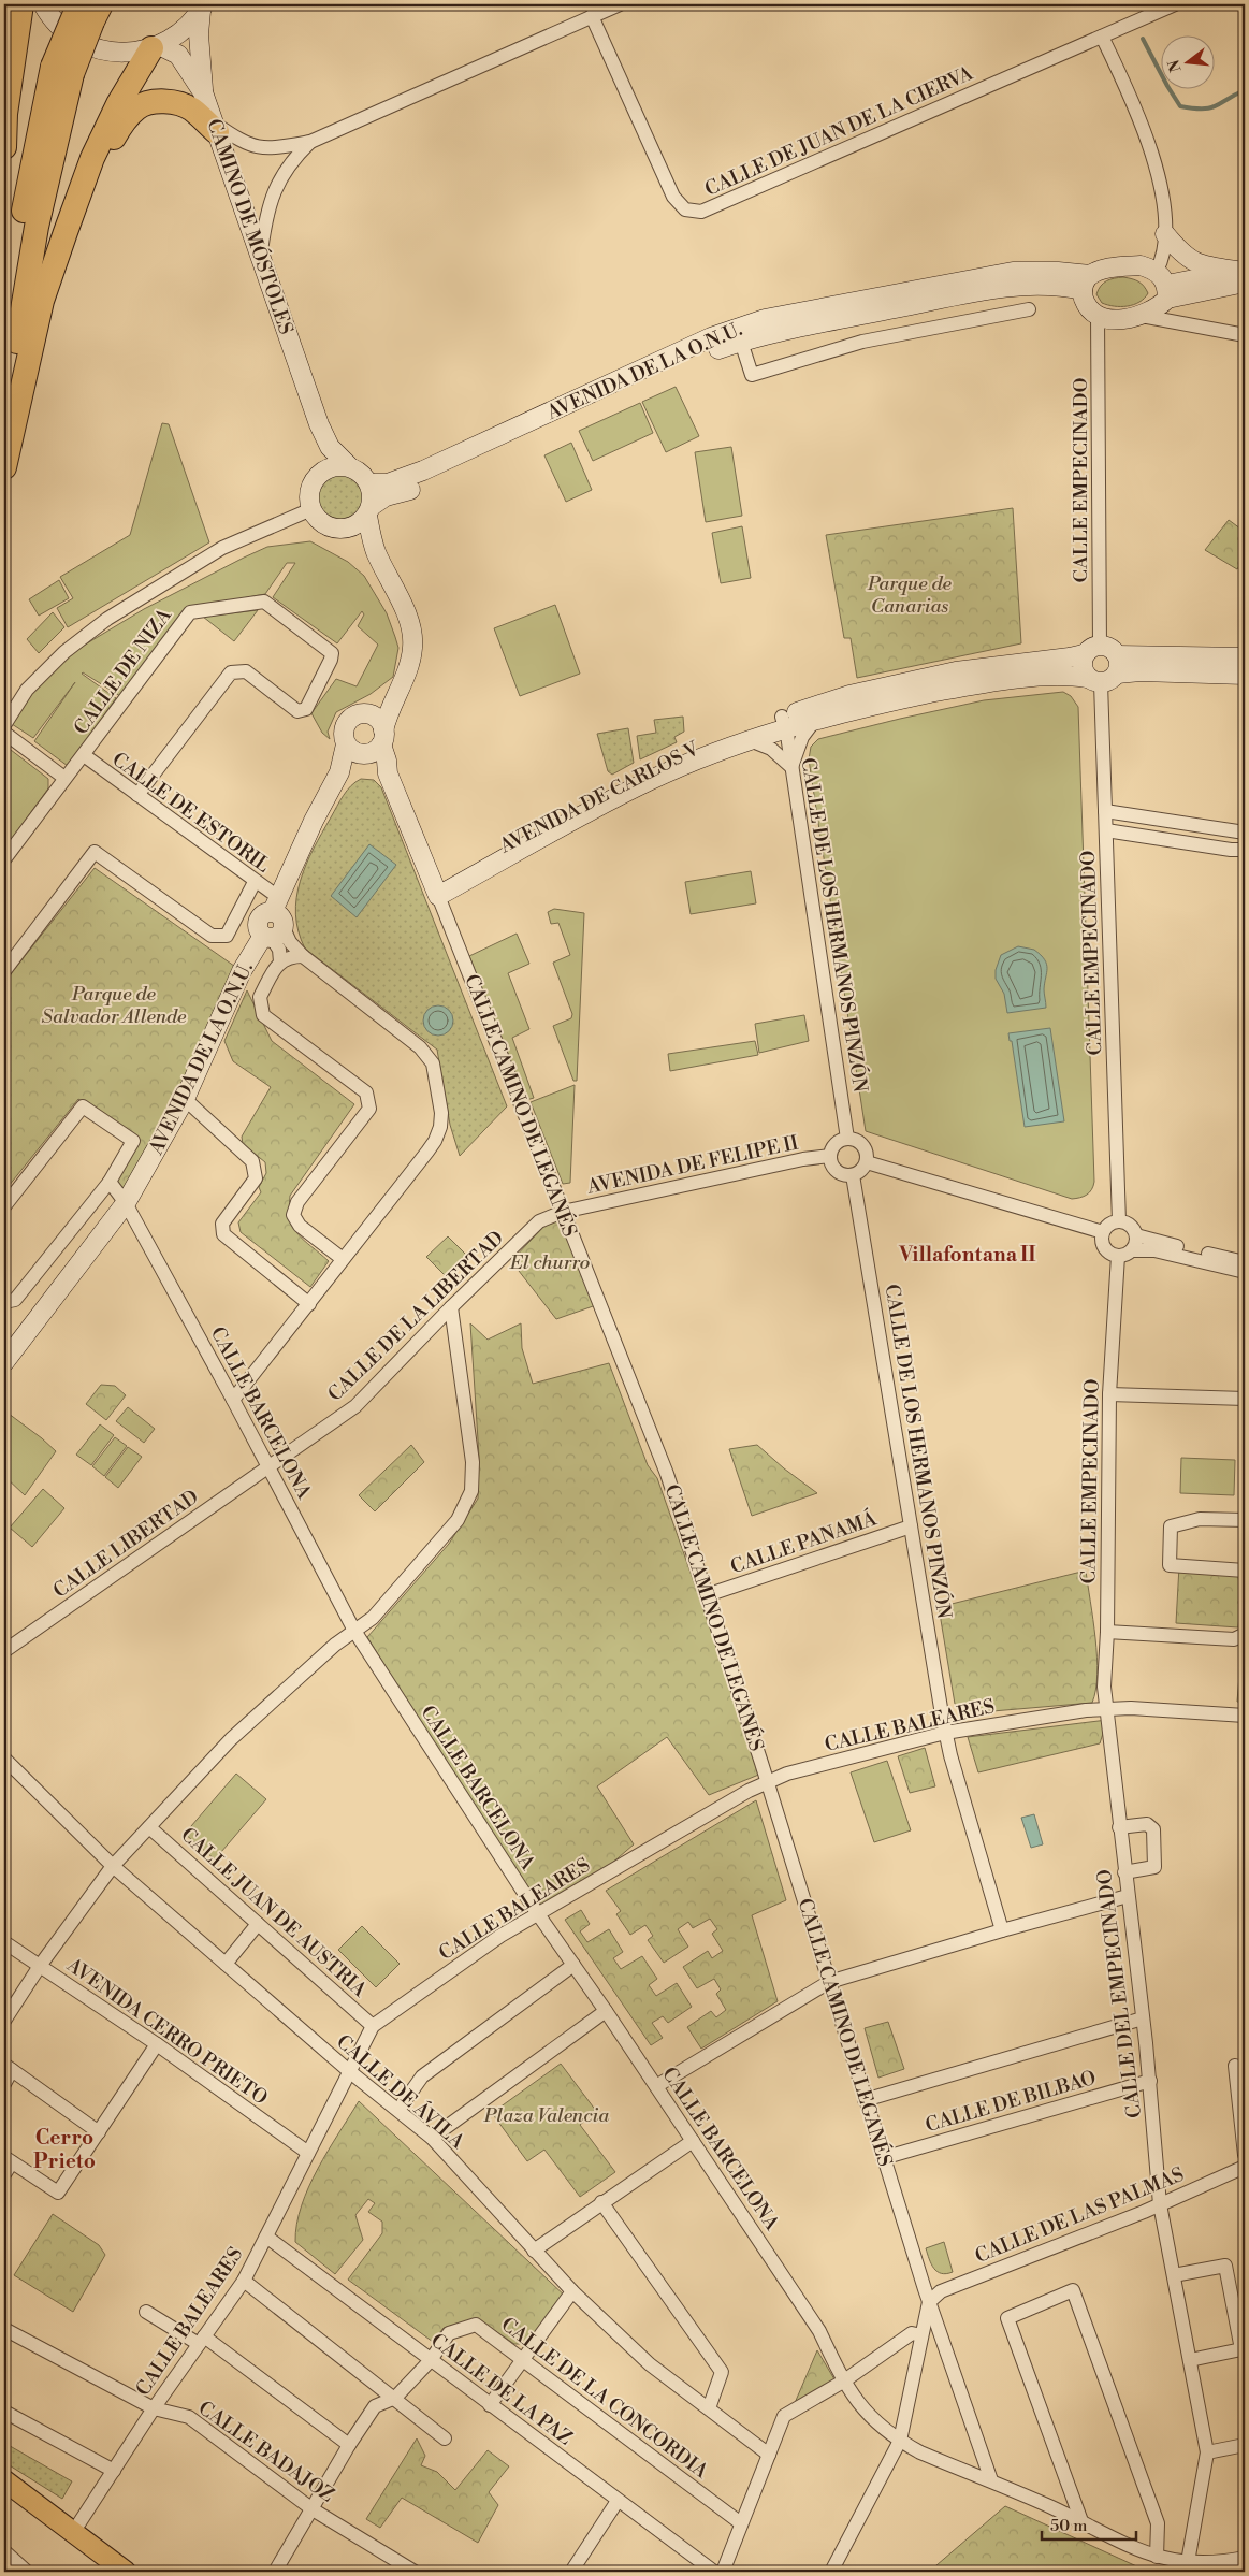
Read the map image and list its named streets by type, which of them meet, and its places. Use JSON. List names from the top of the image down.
{
  "streets": {
    "street": [
      "CALLE DE JUAN DE LA CIERVA",
      "CAMINO DE MÓSTOLES",
      "AVENIDA DE LA O.N.U.",
      "CALLE EMPECINADO",
      "CALLE DE NIZA",
      "AVENIDA DE CARLOS V",
      "CALLE DE ESTORIL",
      "CALLE DE LOS HERMANOS PINZÓN",
      "CALLE CAMINO DE LEGANÉS",
      "AVENIDA DE FELIPE II",
      "CALLE DE LA LIBERTAD",
      "CALLE BARCELONA",
      "CALLE PANAMÁ",
      "CALLE LIBERTAD",
      "CALLE BALEARES",
      "CALLE JUAN DE AUSTRIA",
      "CALLE DEL EMPECINADO",
      "AVENIDA CERRO PRIETO",
      "CALLE DE ÁVILA",
      "CALLE DE BILBAO",
      "CALLE DE LAS PALMAS",
      "CALLE DE LA PAZ",
      "CALLE DE LA CONCORDIA",
      "CALLE BADAJOZ"
    ]
  },
  "crossings": [
    ["CAMINO DE MÓSTOLES", "AVENIDA DE LA O.N.U."],
    ["AVENIDA DE LA O.N.U.", "CALLE EMPECINADO"],
    ["AVENIDA DE LA O.N.U.", "CALLE BARCELONA"],
    ["CALLE EMPECINADO", "AVENIDA DE CARLOS V"],
    ["CALLE EMPECINADO", "CALLE BALEARES"],
    ["CALLE EMPECINADO", "CALLE DEL EMPECINADO"],
    ["CALLE DE NIZA", "CALLE DE ESTORIL"],
    ["AVENIDA DE CARLOS V", "CALLE DE LOS HERMANOS PINZÓN"],
    ["AVENIDA DE CARLOS V", "CALLE CAMINO DE LEGANÉS"],
    ["CALLE DE LOS HERMANOS PINZÓN", "AVENIDA DE FELIPE II"],
    ["CALLE DE LOS HERMANOS PINZÓN", "CALLE PANAMÁ"],
    ["CALLE DE LOS HERMANOS PINZÓN", "CALLE BALEARES"],
    ["CALLE CAMINO DE LEGANÉS", "AVENIDA DE FELIPE II"],
    ["CALLE CAMINO DE LEGANÉS", "CALLE DE LA LIBERTAD"],
    ["CALLE CAMINO DE LEGANÉS", "CALLE BARCELONA"],
    ["CALLE CAMINO DE LEGANÉS", "CALLE PANAMÁ"],
    ["CALLE CAMINO DE LEGANÉS", "CALLE BALEARES"],
    ["CALLE CAMINO DE LEGANÉS", "CALLE DE BILBAO"],
    ["CALLE CAMINO DE LEGANÉS", "CALLE DE LAS PALMAS"],
    ["AVENIDA DE FELIPE II", "CALLE DE LA LIBERTAD"],
    ["CALLE DE LA LIBERTAD", "CALLE BARCELONA"],
    ["CALLE DE LA LIBERTAD", "CALLE LIBERTAD"],
    ["CALLE BARCELONA", "CALLE LIBERTAD"],
    ["CALLE BARCELONA", "CALLE BALEARES"],
    ["CALLE BARCELONA", "CALLE DEL EMPECINADO"],
    ["CALLE BALEARES", "CALLE JUAN DE AUSTRIA"],
    ["CALLE BALEARES", "CALLE DEL EMPECINADO"],
    ["CALLE BALEARES", "AVENIDA CERRO PRIETO"],
    ["CALLE BALEARES", "CALLE DE ÁVILA"],
    ["CALLE BALEARES", "CALLE DE LA PAZ"],
    ["CALLE BALEARES", "CALLE BADAJOZ"],
    ["CALLE DEL EMPECINADO", "CALLE DE BILBAO"],
    ["CALLE DEL EMPECINADO", "CALLE DE LAS PALMAS"],
    ["CALLE DE LA PAZ", "CALLE DE LA CONCORDIA"]
  ],
  "districts": ["Villafontana II", "Cerro Prieto"],
  "parks": [
    "Parque de Canarias",
    "Parque de Salvador Allende",
    "El churro",
    "Plaza Valencia"
  ],
  "scale_bar": "50 m",
  "north": "left"
}
